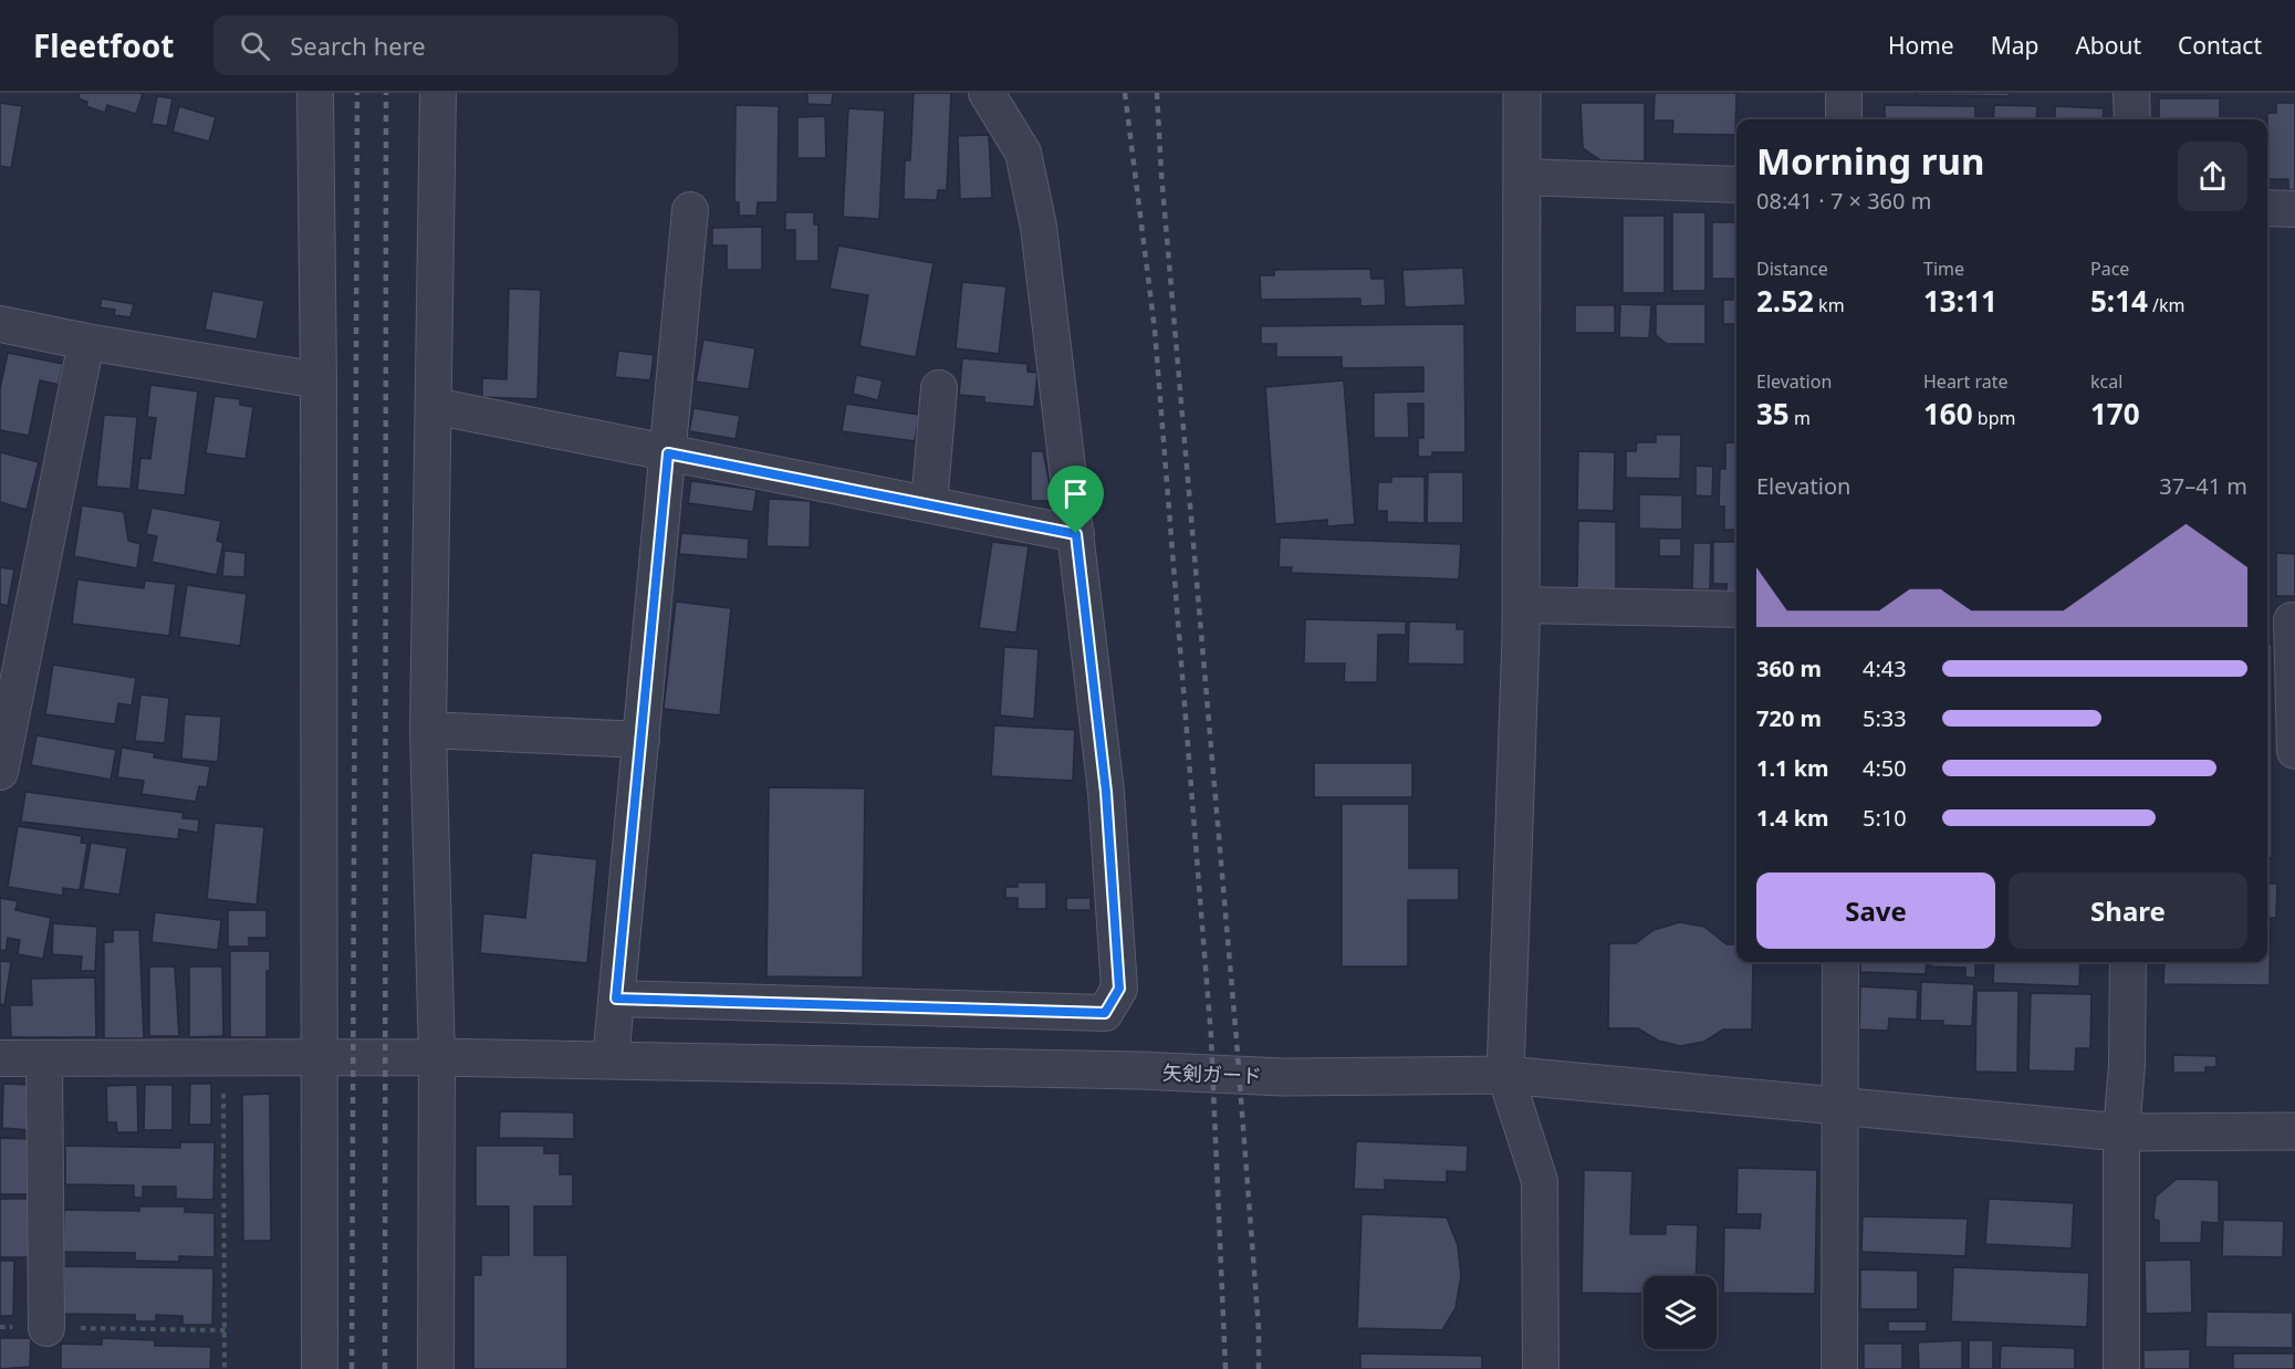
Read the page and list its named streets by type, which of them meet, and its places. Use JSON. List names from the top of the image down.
{
  "streets": {
    "street": ["矢剣ガード"]
  },
  "page": {
    "header": "Fleetfoot",
    "search": "Search here",
    "nav": [
      "Home",
      "Map",
      "About",
      "Contact"
    ],
    "heading": ["Morning run", "08:41 · 7 × 360 m"],
    "stats": [
      ["Distance", "2.52 km"],
      ["Time", "13:11"],
      ["Pace", "5:14 /km"],
      ["Elevation", "35 m"],
      ["Heart rate", "160 bpm"],
      ["kcal", "170"]
    ],
    "chart": ["Elevation", "37–41 m"],
    "list": [
      {
        "name": "360 m",
        "note": "4:43"
      },
      {
        "name": "720 m",
        "note": "5:33"
      },
      {
        "name": "1.1 km",
        "note": "4:50"
      },
      {
        "name": "1.4 km",
        "note": "5:10"
      }
    ],
    "buttons": ["Save", "Share"]
  }
}
